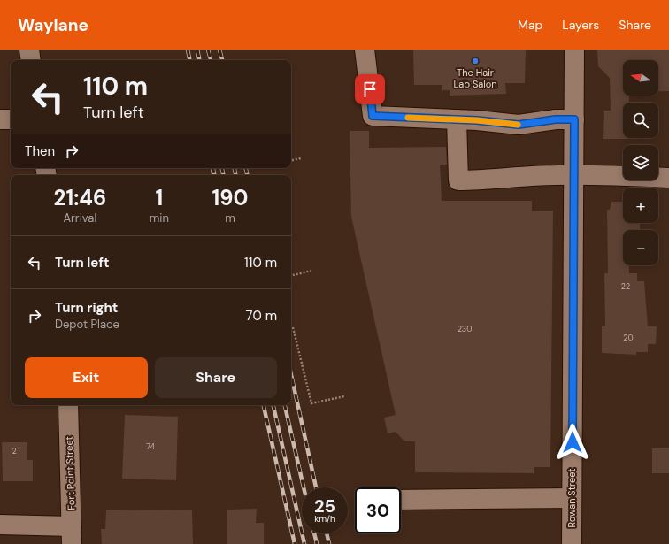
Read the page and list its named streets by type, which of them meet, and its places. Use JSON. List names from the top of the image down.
{
  "streets": {
    "street": ["Fort Point Street", "Rowan Street"]
  },
  "places": ["The Hair Lab Salon"],
  "house_numbers": [
    "22",
    "230",
    "20",
    "74",
    "2"
  ],
  "north": "left",
  "page": {
    "header": "Waylane",
    "nav": ["Map", "Layers", "Share"],
    "map_buttons": ["+", "−"],
    "turn": ["110 m", "Turn left"],
    "then": "Then",
    "eta": [
      "21:46",
      "Arrival",
      "1",
      "min",
      "190",
      "m"
    ],
    "list": [
      {
        "name": "Turn left",
        "value": "110 m"
      },
      {
        "name": "Turn right",
        "note": "Depot Place",
        "value": "70 m"
      }
    ],
    "buttons": ["Exit", "Share"],
    "speed": "25 km/h",
    "limit": "30"
  }
}
